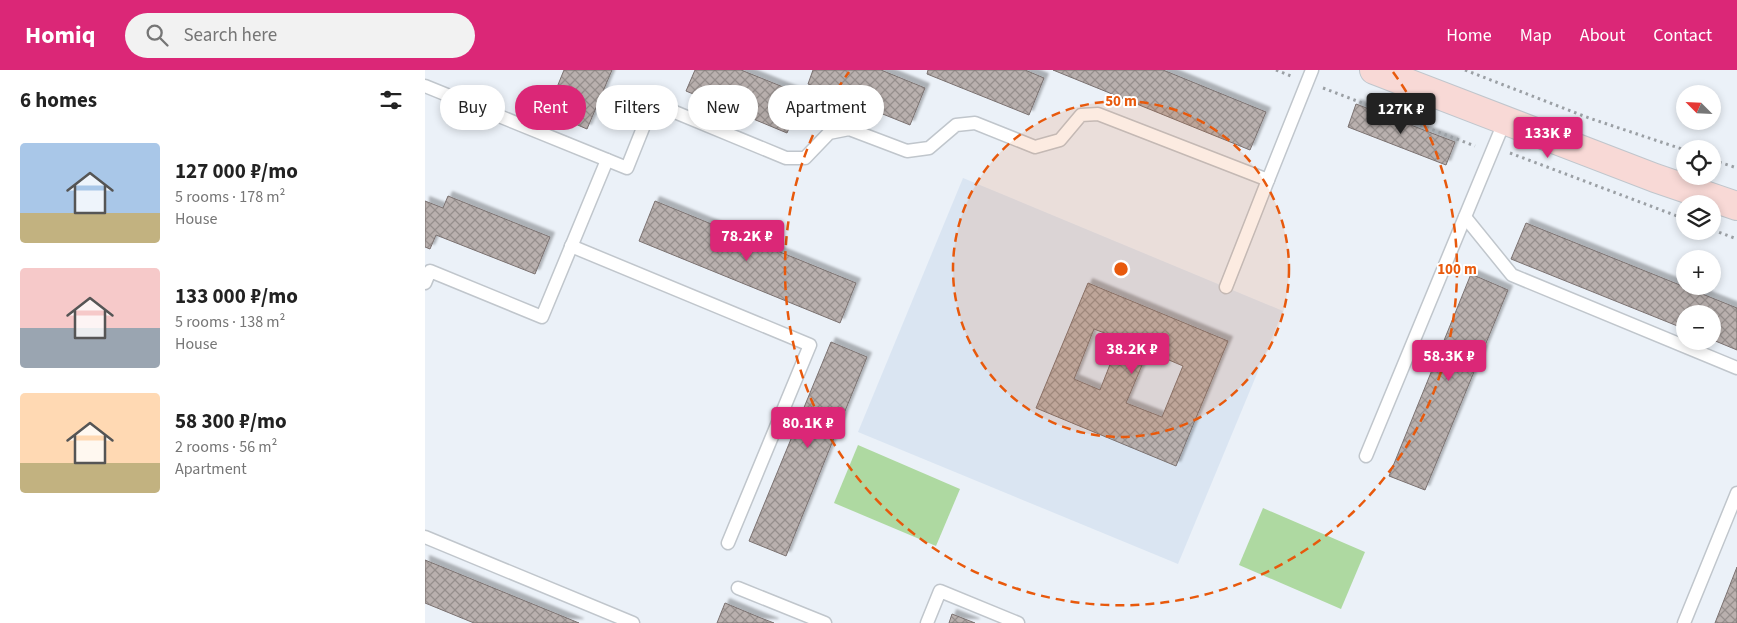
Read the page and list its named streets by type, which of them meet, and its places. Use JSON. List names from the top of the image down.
{
  "north": "top left",
  "page": {
    "header": "Homiq",
    "search": "Search here",
    "nav": [
      "Home",
      "Map",
      "About",
      "Contact"
    ],
    "heading": "6 homes",
    "map_buttons": ["+", "−"],
    "chip": [
      "Buy",
      "Rent",
      "Filters",
      "New",
      "Apartment"
    ],
    "price": [
      "127K ₽",
      "133K ₽",
      "78.2K ₽",
      "38.2K ₽",
      "58.3K ₽",
      "80.1K ₽"
    ],
    "list": [
      {
        "name": "127 000 ₽/mo",
        "note": "5 rooms · 178 m² · House"
      },
      {
        "name": "133 000 ₽/mo",
        "note": "5 rooms · 138 m² · House"
      },
      {
        "name": "58 300 ₽/mo",
        "note": "2 rooms · 56 m² · Apartment"
      }
    ]
  },
  "rings": ["50 m", "100 m"]
}
